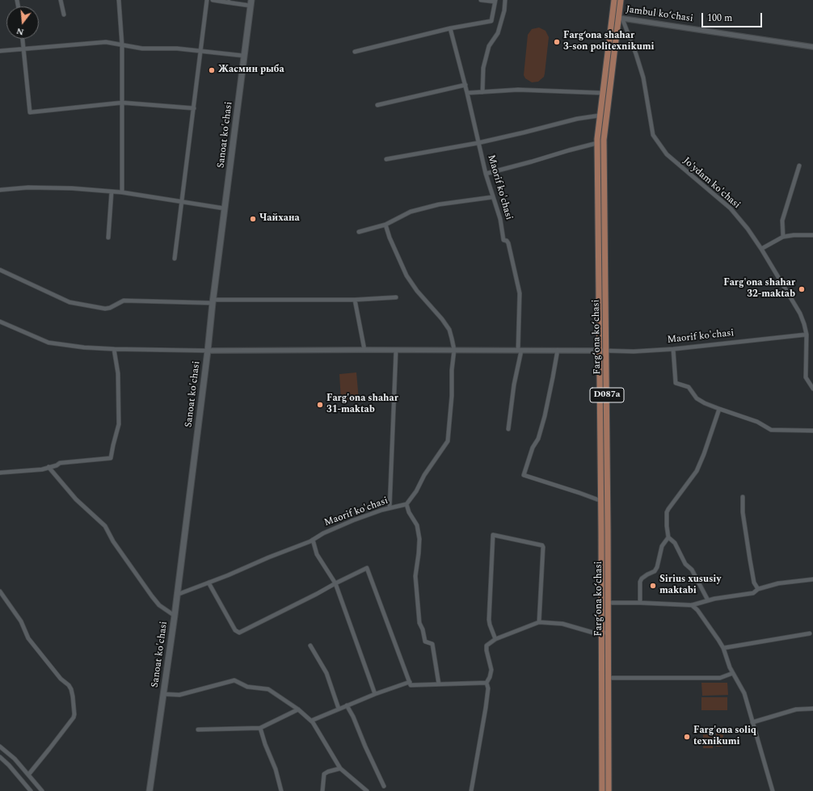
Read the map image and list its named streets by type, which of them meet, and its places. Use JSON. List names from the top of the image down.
{
  "streets": {
    "main road": ["Sanoat ko'chasi", "Fargʻona koʻchasi", "D087a"],
    "street": ["Jambul koʻchasi", "Jo'ydam ko'chasi", "Maorif ko'chasi"]
  },
  "crossings": [
    ["Jambul koʻchasi", "Jo'ydam ko'chasi"],
    ["Jambul koʻchasi", "Fargʻona koʻchasi"],
    ["Sanoat ko'chasi", "Maorif ko'chasi"],
    ["Jo'ydam ko'chasi", "Maorif ko'chasi"],
    ["Jo'ydam ko'chasi", "Fargʻona koʻchasi"],
    ["Maorif ko'chasi", "Fargʻona koʻchasi"]
  ],
  "places": [
    "Farg‘ona shahar 3-son politexnikumi",
    "Жасмин рыба",
    "Чайхана",
    "Farg'ona shahar 32-maktab",
    "Farg'ona shahar 31-maktab",
    "Sirius xususiy maktabi",
    "Farg'ona soliq texnikumi"
  ],
  "scale_bar": "100 m",
  "north": "bottom"
}
